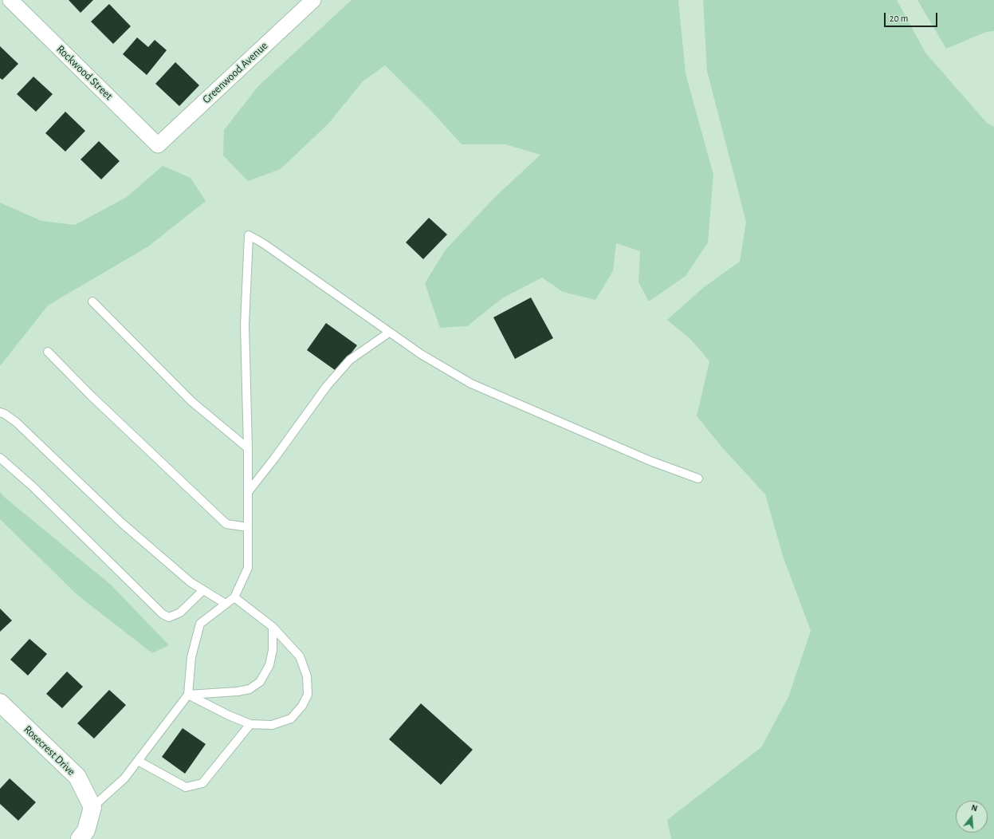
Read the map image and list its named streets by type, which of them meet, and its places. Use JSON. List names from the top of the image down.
{
  "streets": {
    "street": ["Rockwood Street", "Greenwood Avenue", "Rosecrest Drive"]
  },
  "crossings": [
    ["Rockwood Street", "Greenwood Avenue"]
  ],
  "scale_bar": "20 m",
  "north": "top"
}
